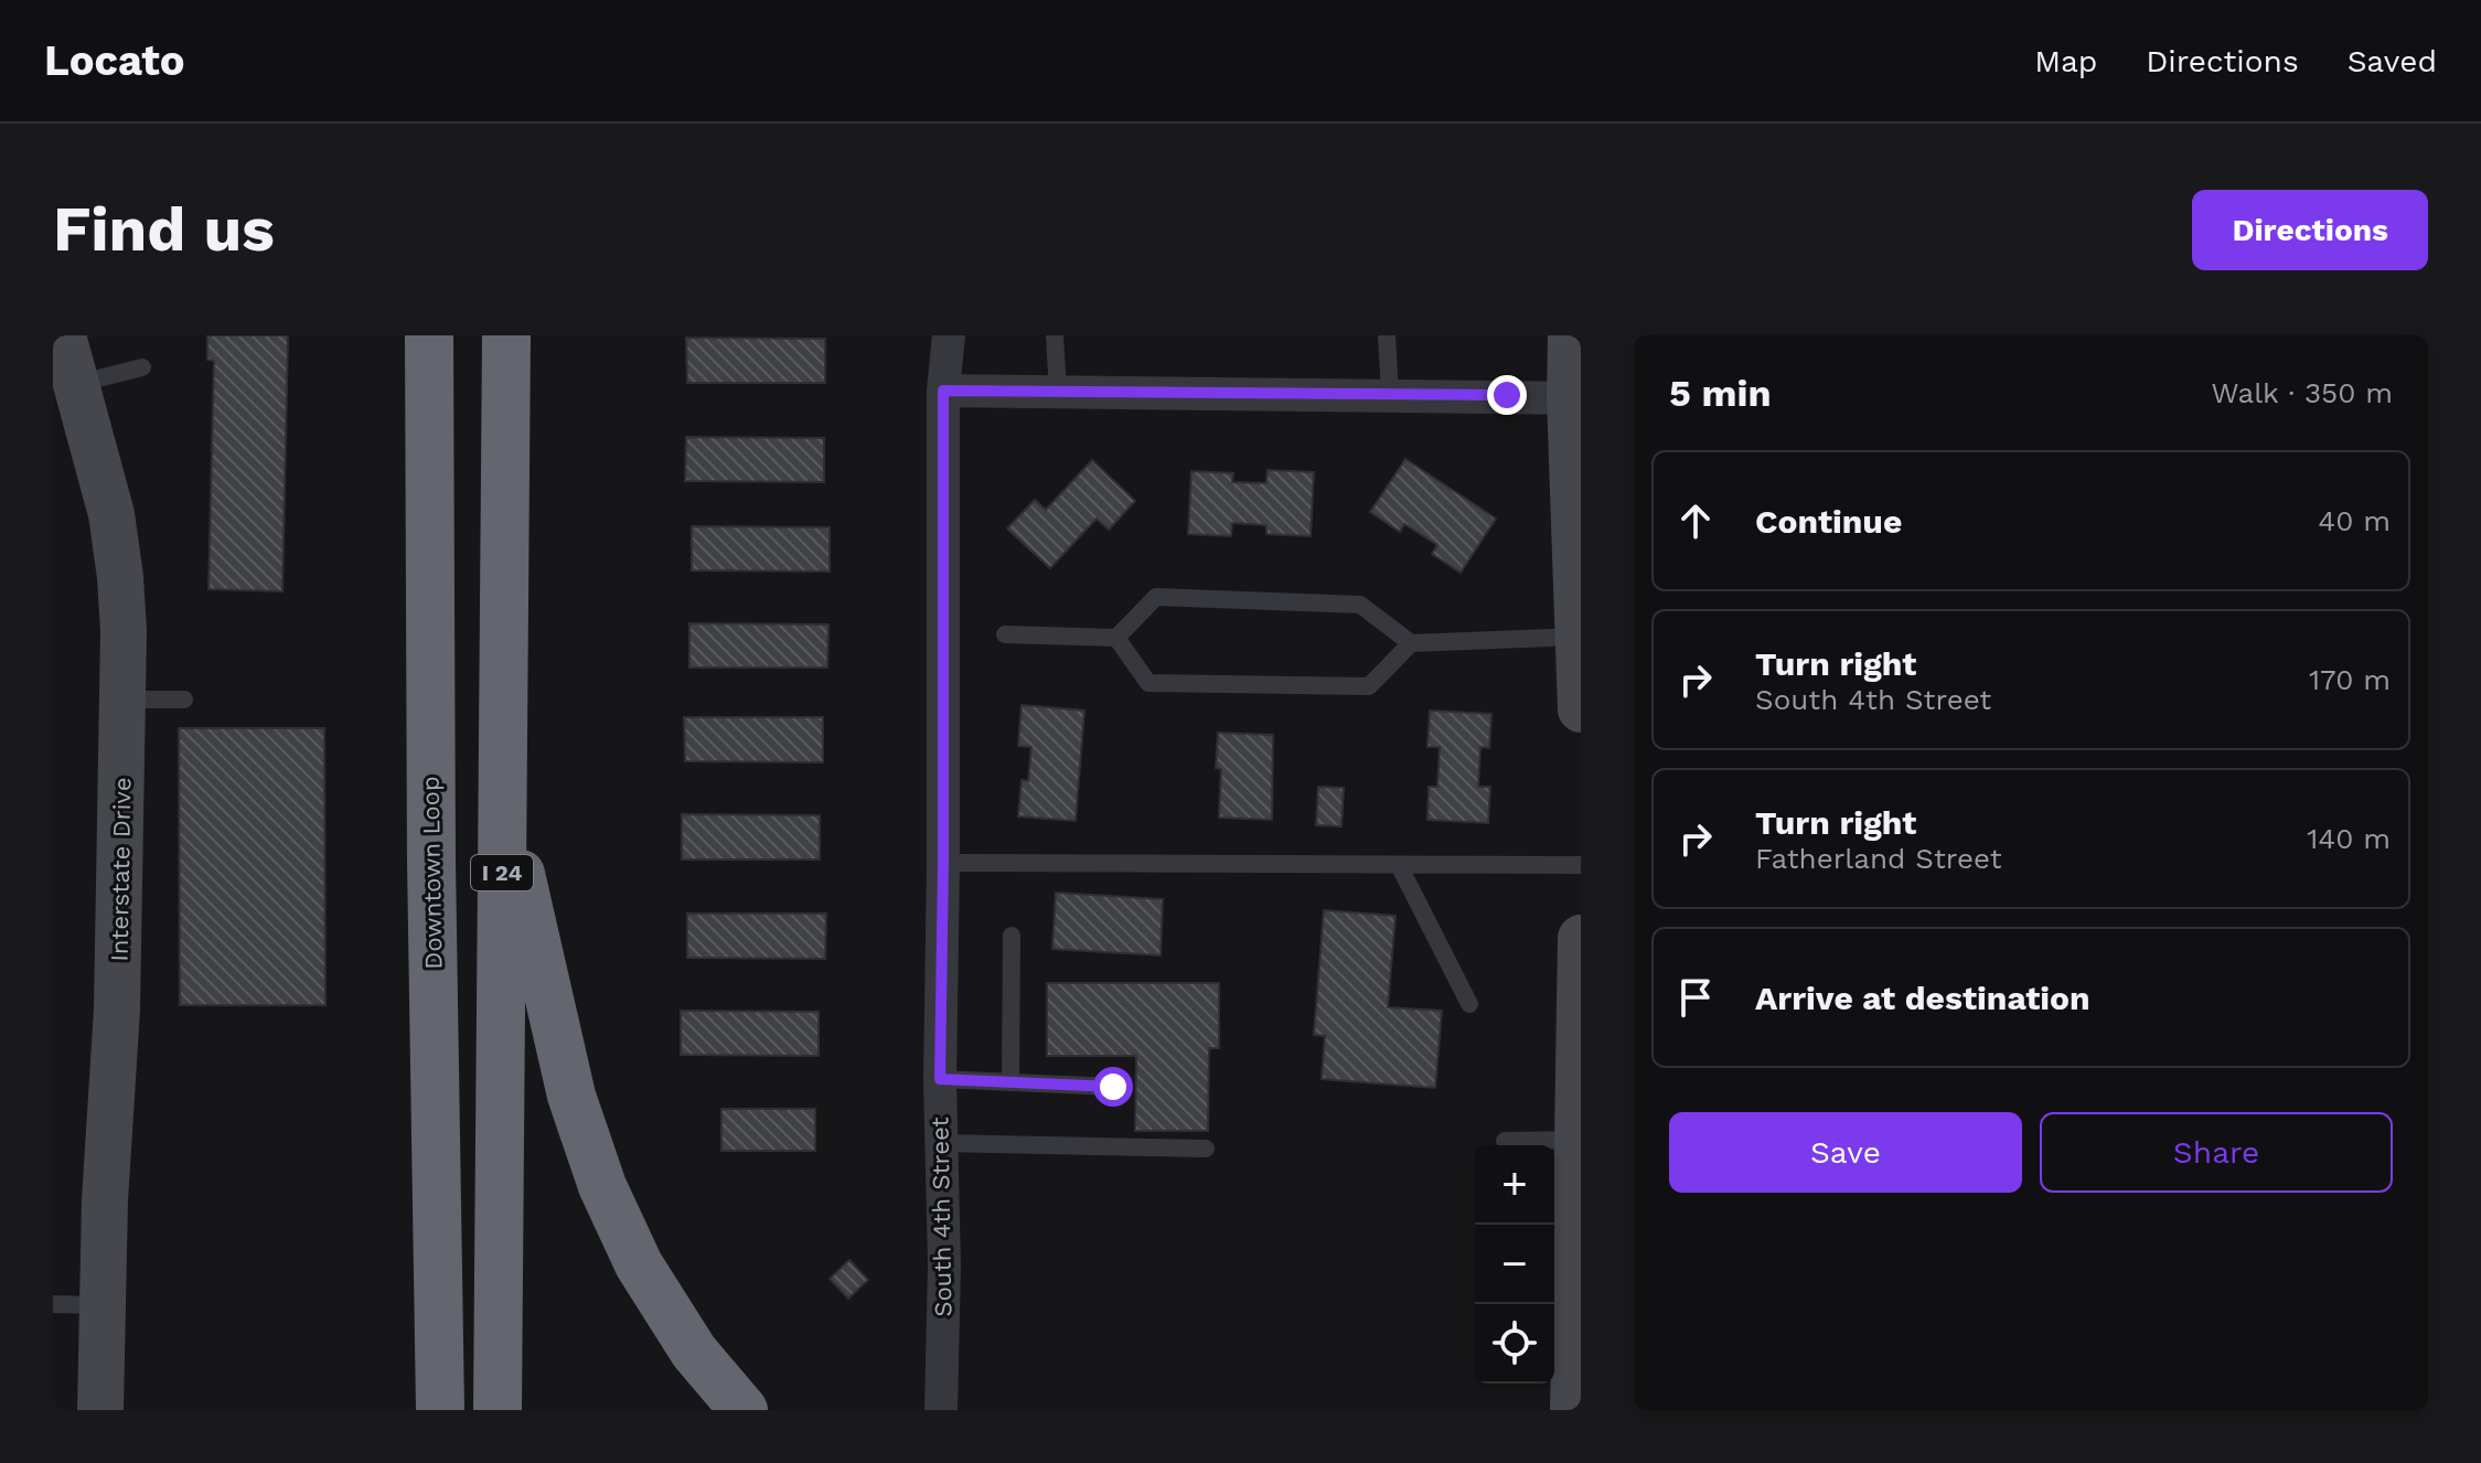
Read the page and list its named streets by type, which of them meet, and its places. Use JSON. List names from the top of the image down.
{
  "streets": {
    "highway": ["Downtown Loop", "I 24"],
    "main road": ["Interstate Drive"],
    "street": ["South 4th Street"]
  },
  "page": {
    "header": "Locato",
    "nav": ["Map", "Directions", "Saved"],
    "buttons": [
      "Directions",
      ["Save", "Share"]
    ],
    "title": "Find us",
    "heading": ["5 min", "Walk · 350 m"],
    "list": [
      ["Continue", "40 m"],
      ["Turn right", "South 4th Street", "170 m"],
      ["Turn right", "Fatherland Street", "140 m"],
      "Arrive at destination"
    ],
    "map_buttons": ["+", "−"]
  }
}
